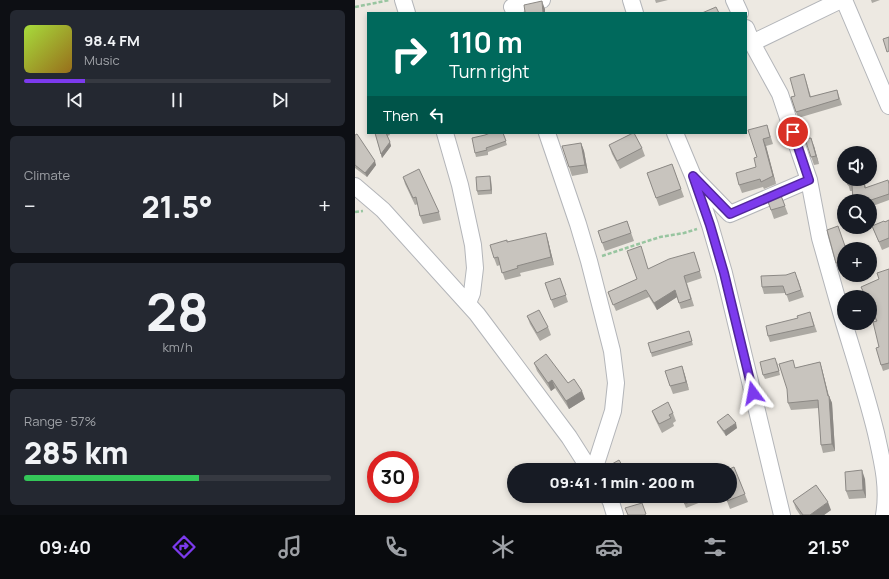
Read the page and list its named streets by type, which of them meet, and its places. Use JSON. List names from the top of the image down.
{
  "page": {
    "turn": ["110 m", "Turn right"],
    "song": ["98.4 FM", "Music"],
    "then": "Then",
    "tile": [
      "Climate",
      ["28", "km/h"],
      ["Range · 57%", "285 km"]
    ],
    "map_buttons": ["+", "−"],
    "heat": ["−", "21.5°", "+"],
    "limit": "30",
    "trip": "09:41 · 1 min · 200 m",
    "tabs": ["09:40", "21.5°"]
  }
}
